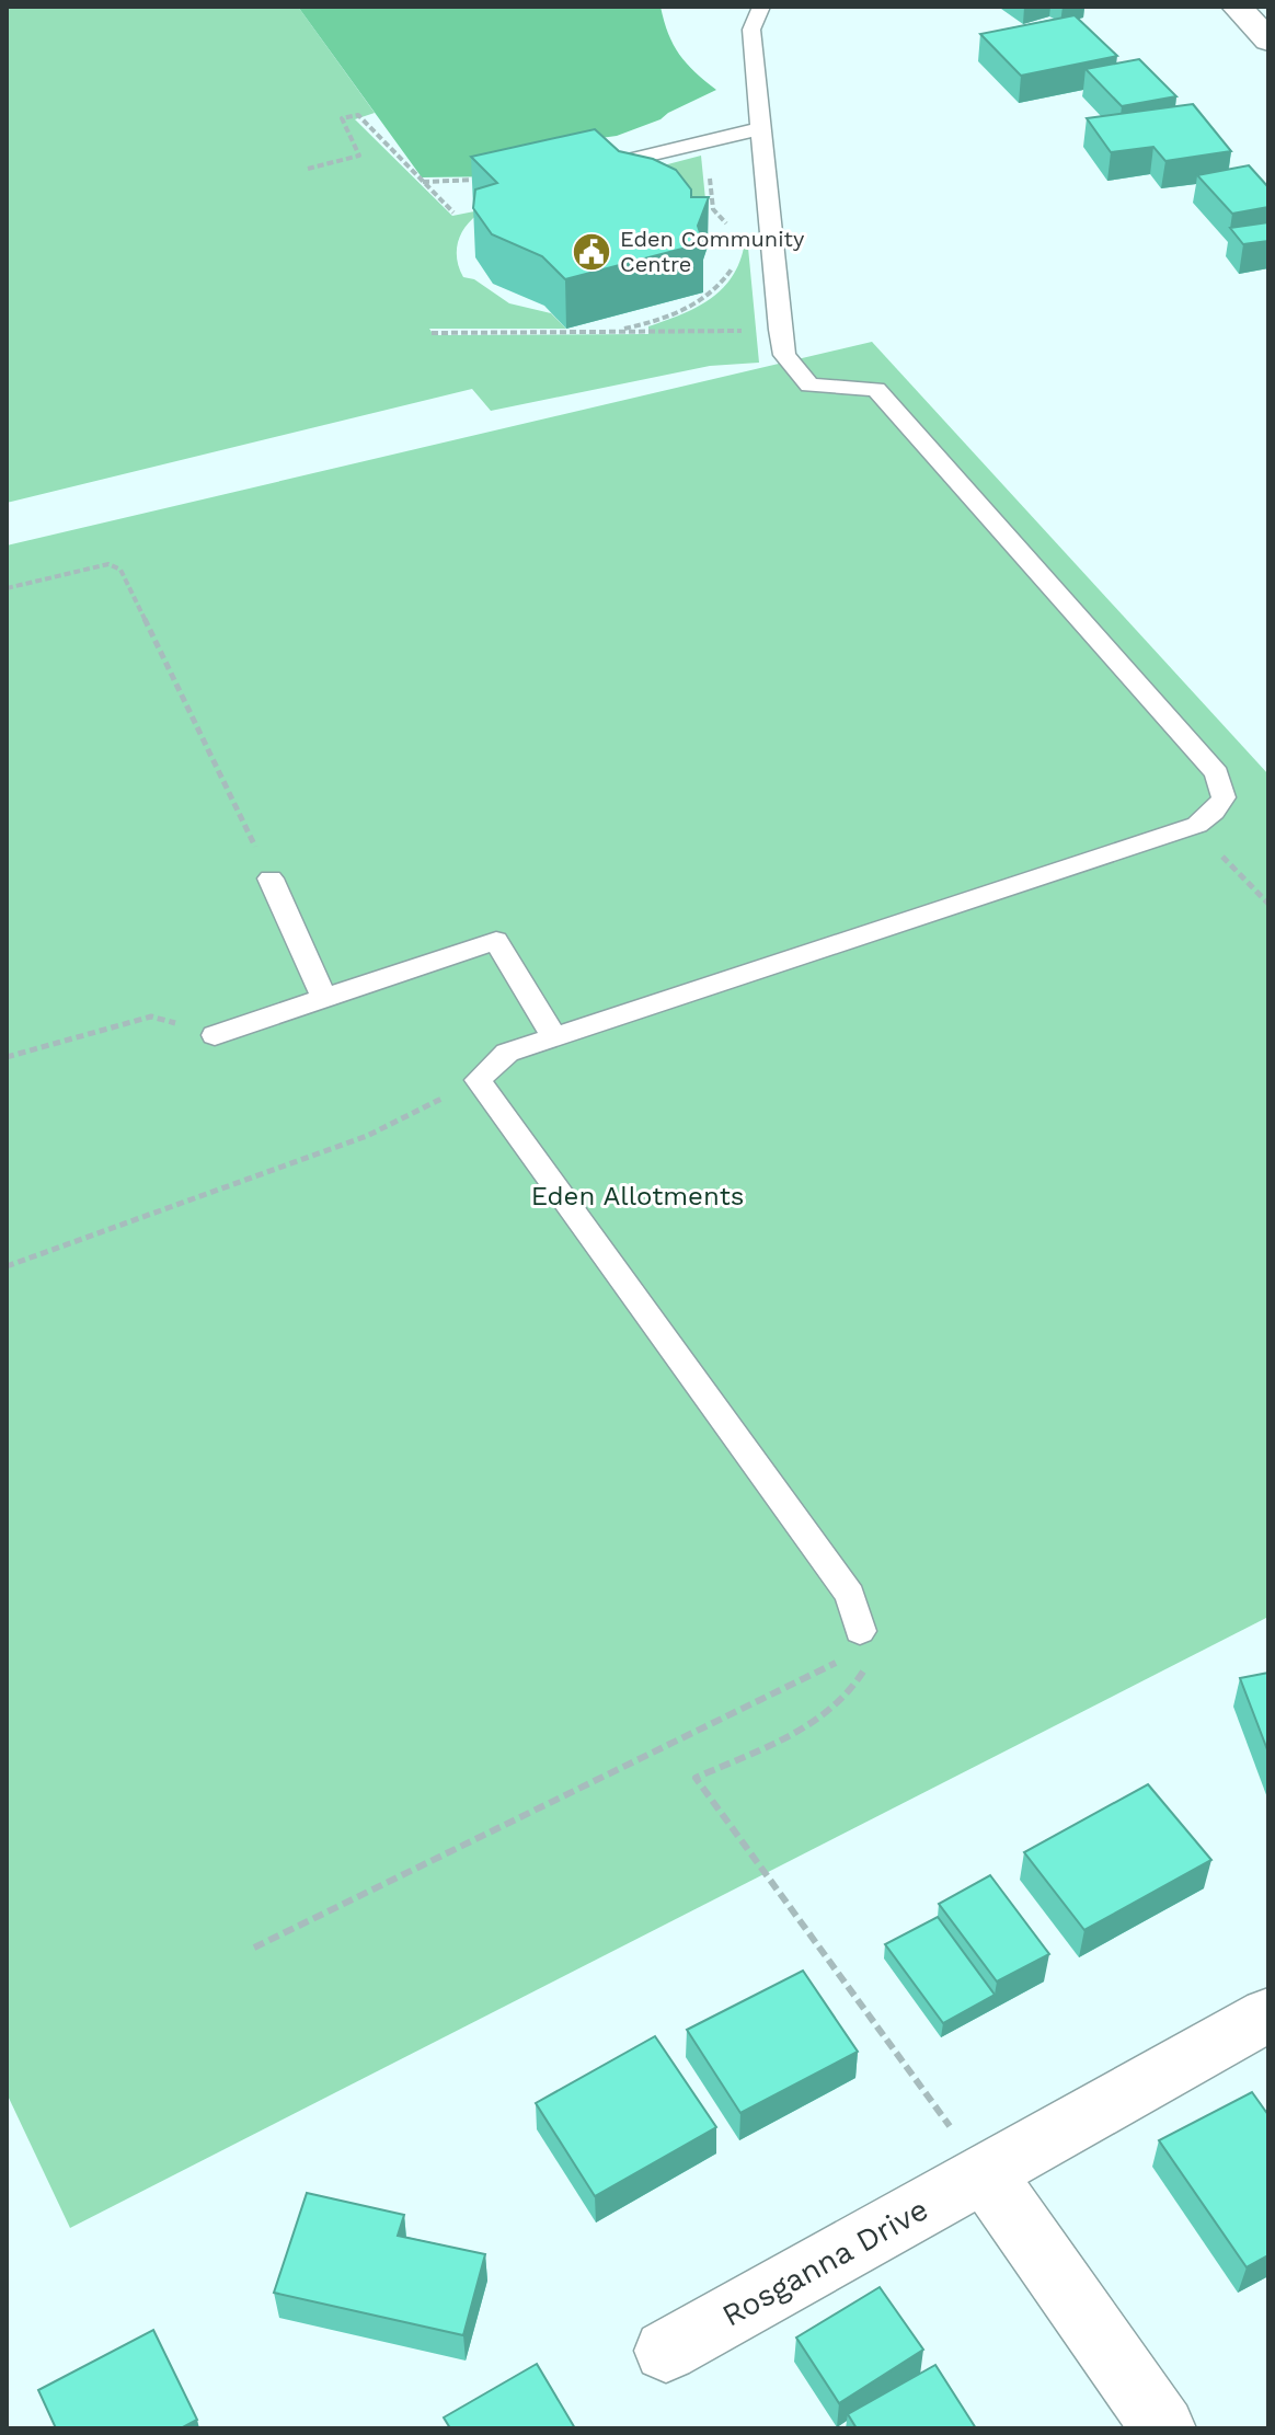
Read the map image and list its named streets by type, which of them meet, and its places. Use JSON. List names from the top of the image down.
{
  "streets": {
    "street": ["Rosganna Drive"]
  },
  "parks": ["Eden Allotments"],
  "places": {
    "public building": ["Eden Community Centre"]
  }
}
